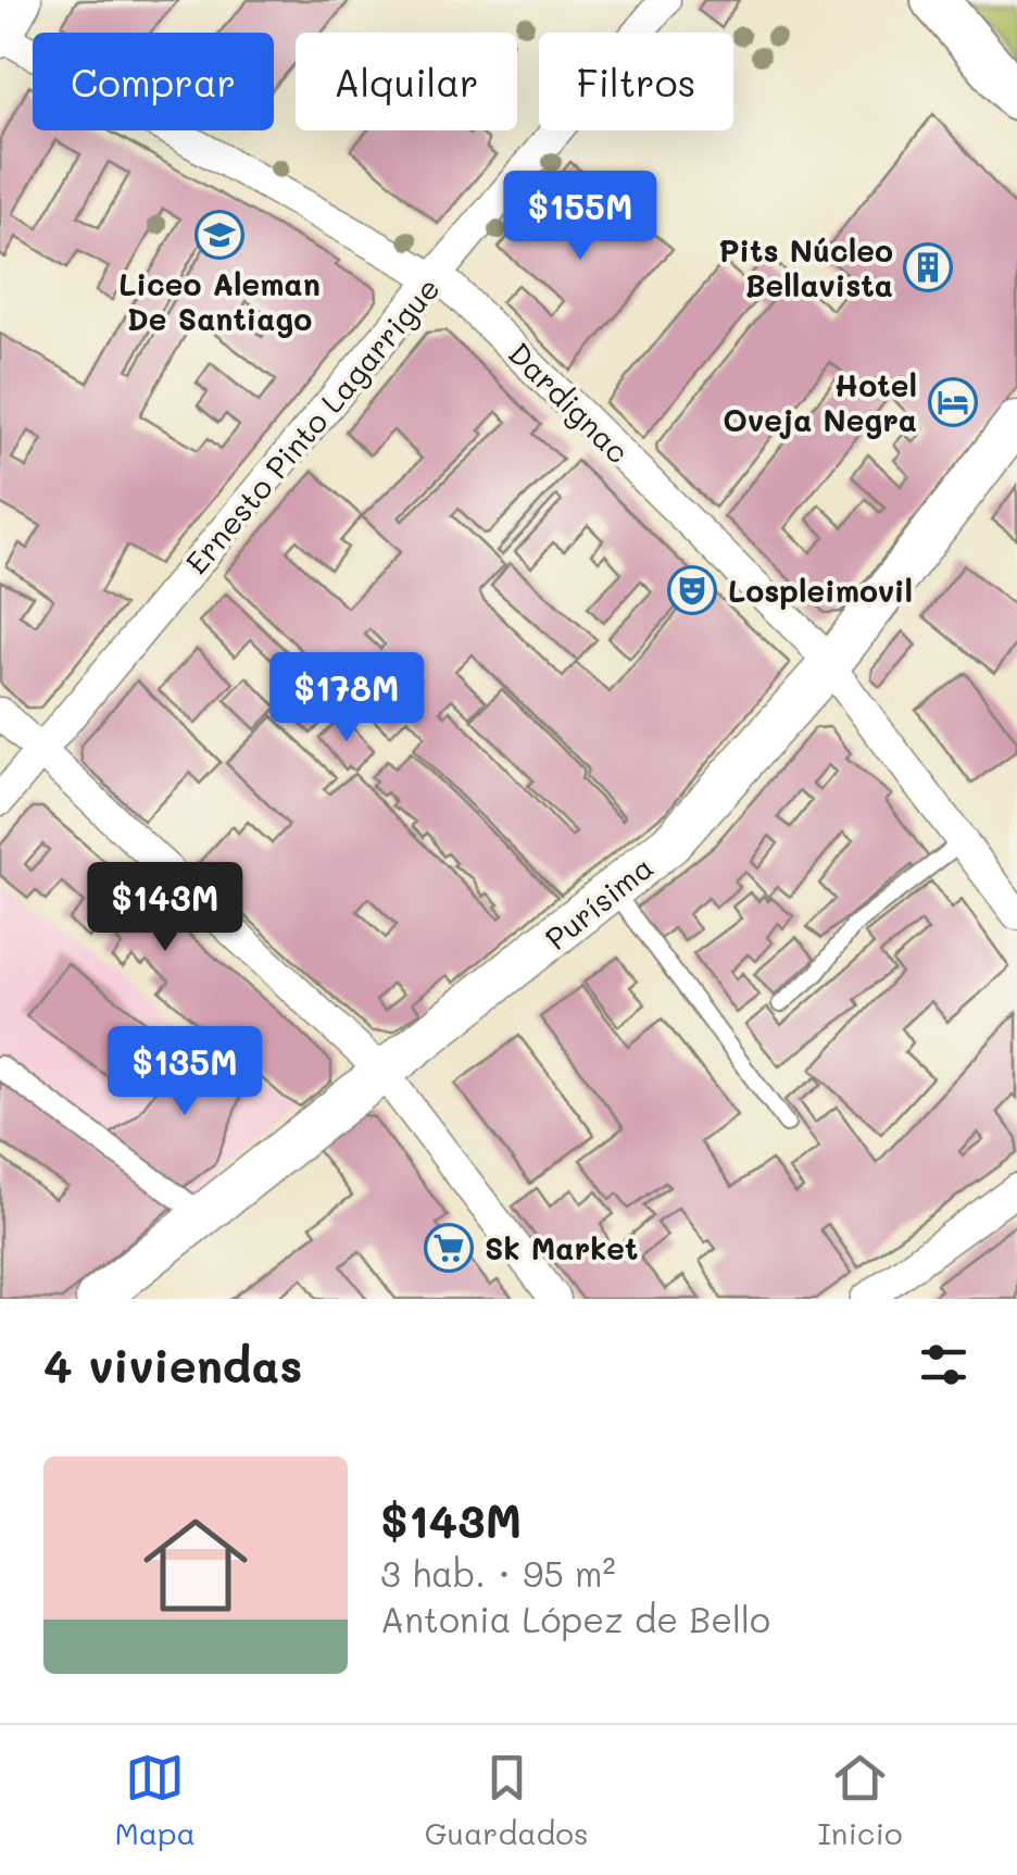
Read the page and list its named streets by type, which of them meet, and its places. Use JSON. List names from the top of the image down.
{
  "streets": {
    "main road": ["Purísima"],
    "street": ["Dardignac", "Ernesto Pinto Lagarrigue"]
  },
  "crossings": [
    ["Dardignac", "Ernesto Pinto Lagarrigue"],
    ["Dardignac", "Purísima"]
  ],
  "places": {
    "school or university": ["Liceo Aleman De Santiago"],
    "building": ["Pits Núcleo Bellavista"],
    "hotel": ["Hotel Oveja Negra"],
    "theatre": ["Lospleimovil"],
    "supermarket": ["Sk Market"]
  },
  "page": {
    "chip": ["Comprar", "Alquilar", "Filtros"],
    "price": [
      "$155M",
      "$178M",
      "$143M",
      "$135M"
    ],
    "heading": "4 viviendas",
    "list": [
      {
        "name": "$143M",
        "note": "3 hab. · 95 m² · Antonia López de Bello"
      }
    ],
    "tabs": ["Mapa", "Guardados", "Inicio"]
  }
}
